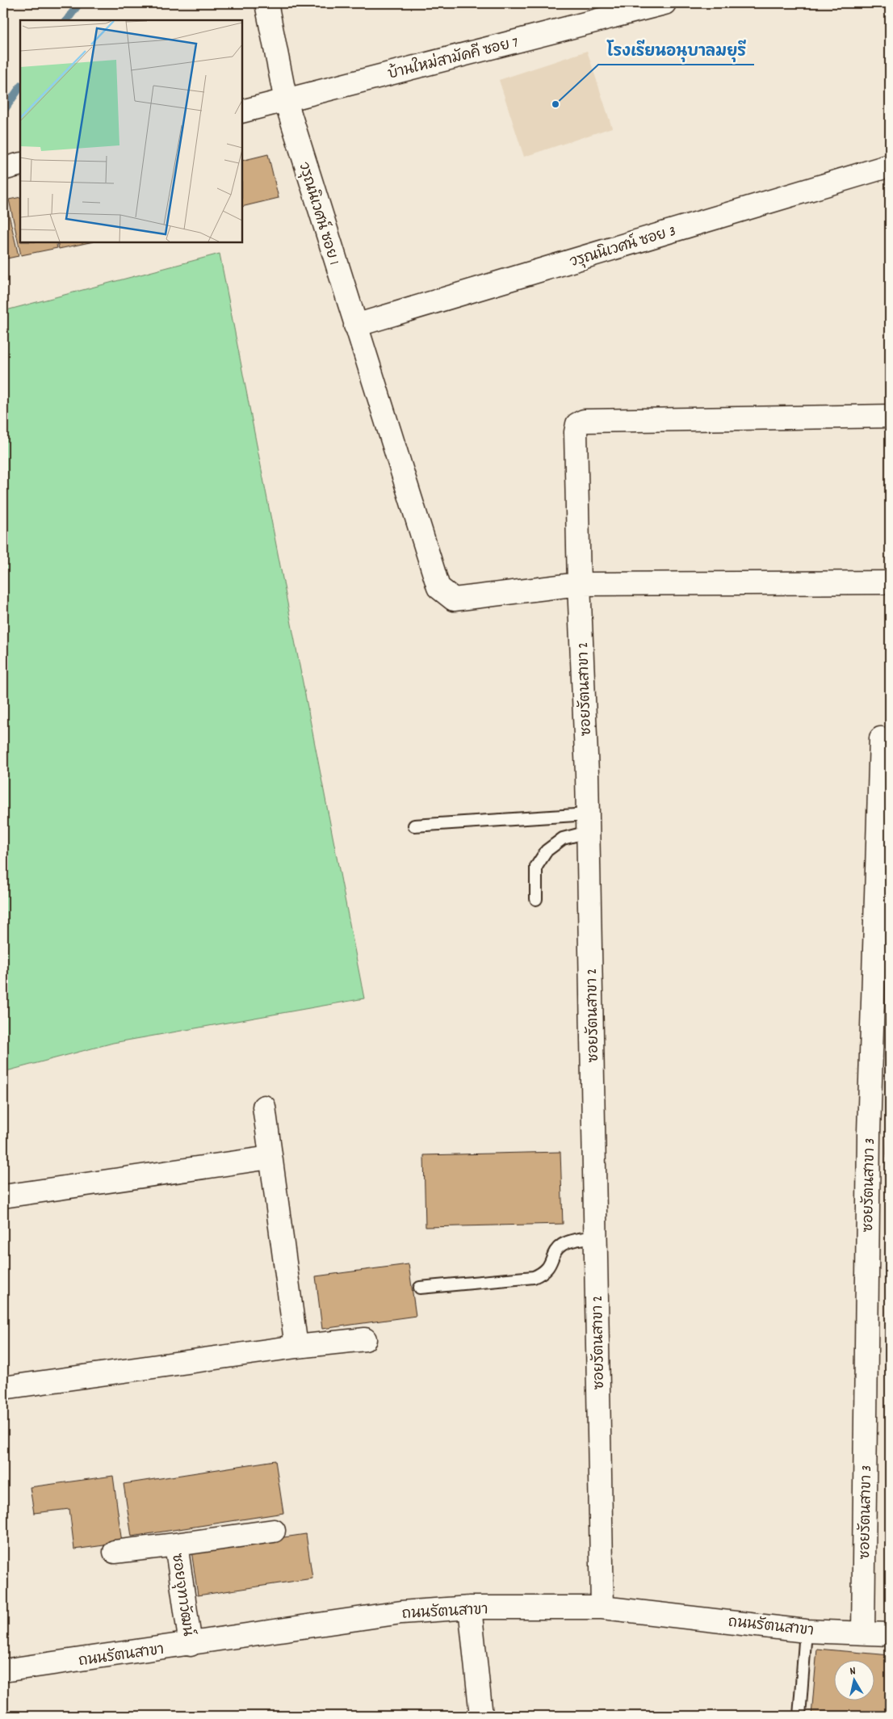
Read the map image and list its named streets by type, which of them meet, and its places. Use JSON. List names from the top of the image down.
{
  "streets": {
    "street": [
      "บ้านใหม่สามัคคี ซอย 7",
      "วรุณนิเวศน์ ซอย 1",
      "วรุณนิเวศน์ ซอย 3",
      "ซอยรัตนสาขา 2",
      "ซอยรัตนสาขา 3",
      "ซอยจุทาวัฒน์",
      "ถนนรัตนสาขา"
    ]
  },
  "crossings": [
    ["บ้านใหม่สามัคคี ซอย 7", "วรุณนิเวศน์ ซอย 1"],
    ["วรุณนิเวศน์ ซอย 1", "วรุณนิเวศน์ ซอย 3"],
    ["วรุณนิเวศน์ ซอย 1", "ซอยรัตนสาขา 2"],
    ["ซอยรัตนสาขา 2", "ถนนรัตนสาขา"],
    ["ซอยรัตนสาขา 3", "ถนนรัตนสาขา"],
    ["ซอยจุทาวัฒน์", "ถนนรัตนสาขา"]
  ],
  "places": ["โรงเรียนอนุบาลมยุรี"],
  "north": "top"
}
